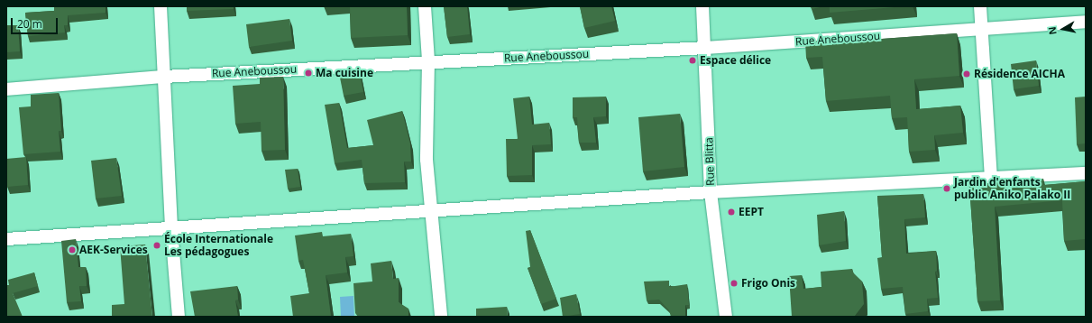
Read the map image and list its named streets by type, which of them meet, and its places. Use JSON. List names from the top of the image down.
{
  "streets": {
    "street": ["Rue Aneboussou", "Rue Blitta"]
  },
  "crossings": [
    ["Rue Aneboussou", "Rue Blitta"]
  ],
  "places": [
    "Espace délice",
    "Ma cuisine",
    "Résidence AICHA",
    "Jardin d'enfants public Aniko Palako II",
    "EEPT",
    "École Internationale Les pédagogues",
    "AEK-Services",
    "Frigo Onis"
  ],
  "scale_bar": "20 m",
  "north": "left"
}
